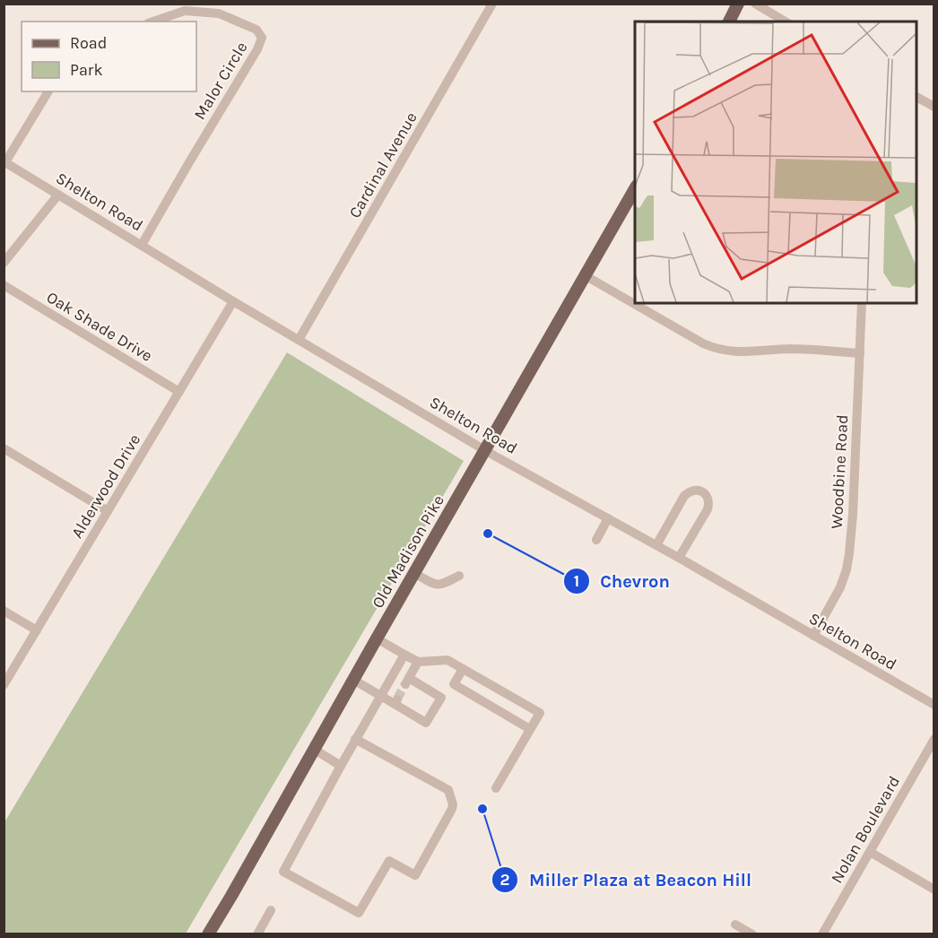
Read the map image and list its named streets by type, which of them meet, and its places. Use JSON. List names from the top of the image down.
{
  "streets": {
    "main road": ["Old Madison Pike"],
    "street": [
      "Malor Circle",
      "Cardinal Avenue",
      "Shelton Road",
      "Oak Shade Drive",
      "Woodbine Road",
      "Alderwood Drive",
      "Nolan Boulevard"
    ]
  },
  "crossings": [
    ["Malor Circle", "Shelton Road"],
    ["Cardinal Avenue", "Shelton Road"],
    ["Shelton Road", "Woodbine Road"],
    ["Shelton Road", "Alderwood Drive"],
    ["Shelton Road", "Old Madison Pike"],
    ["Oak Shade Drive", "Alderwood Drive"]
  ],
  "places": ["Chevron", "Miller Plaza at Beacon Hill"],
  "legend": ["Road", "Park"]
}
